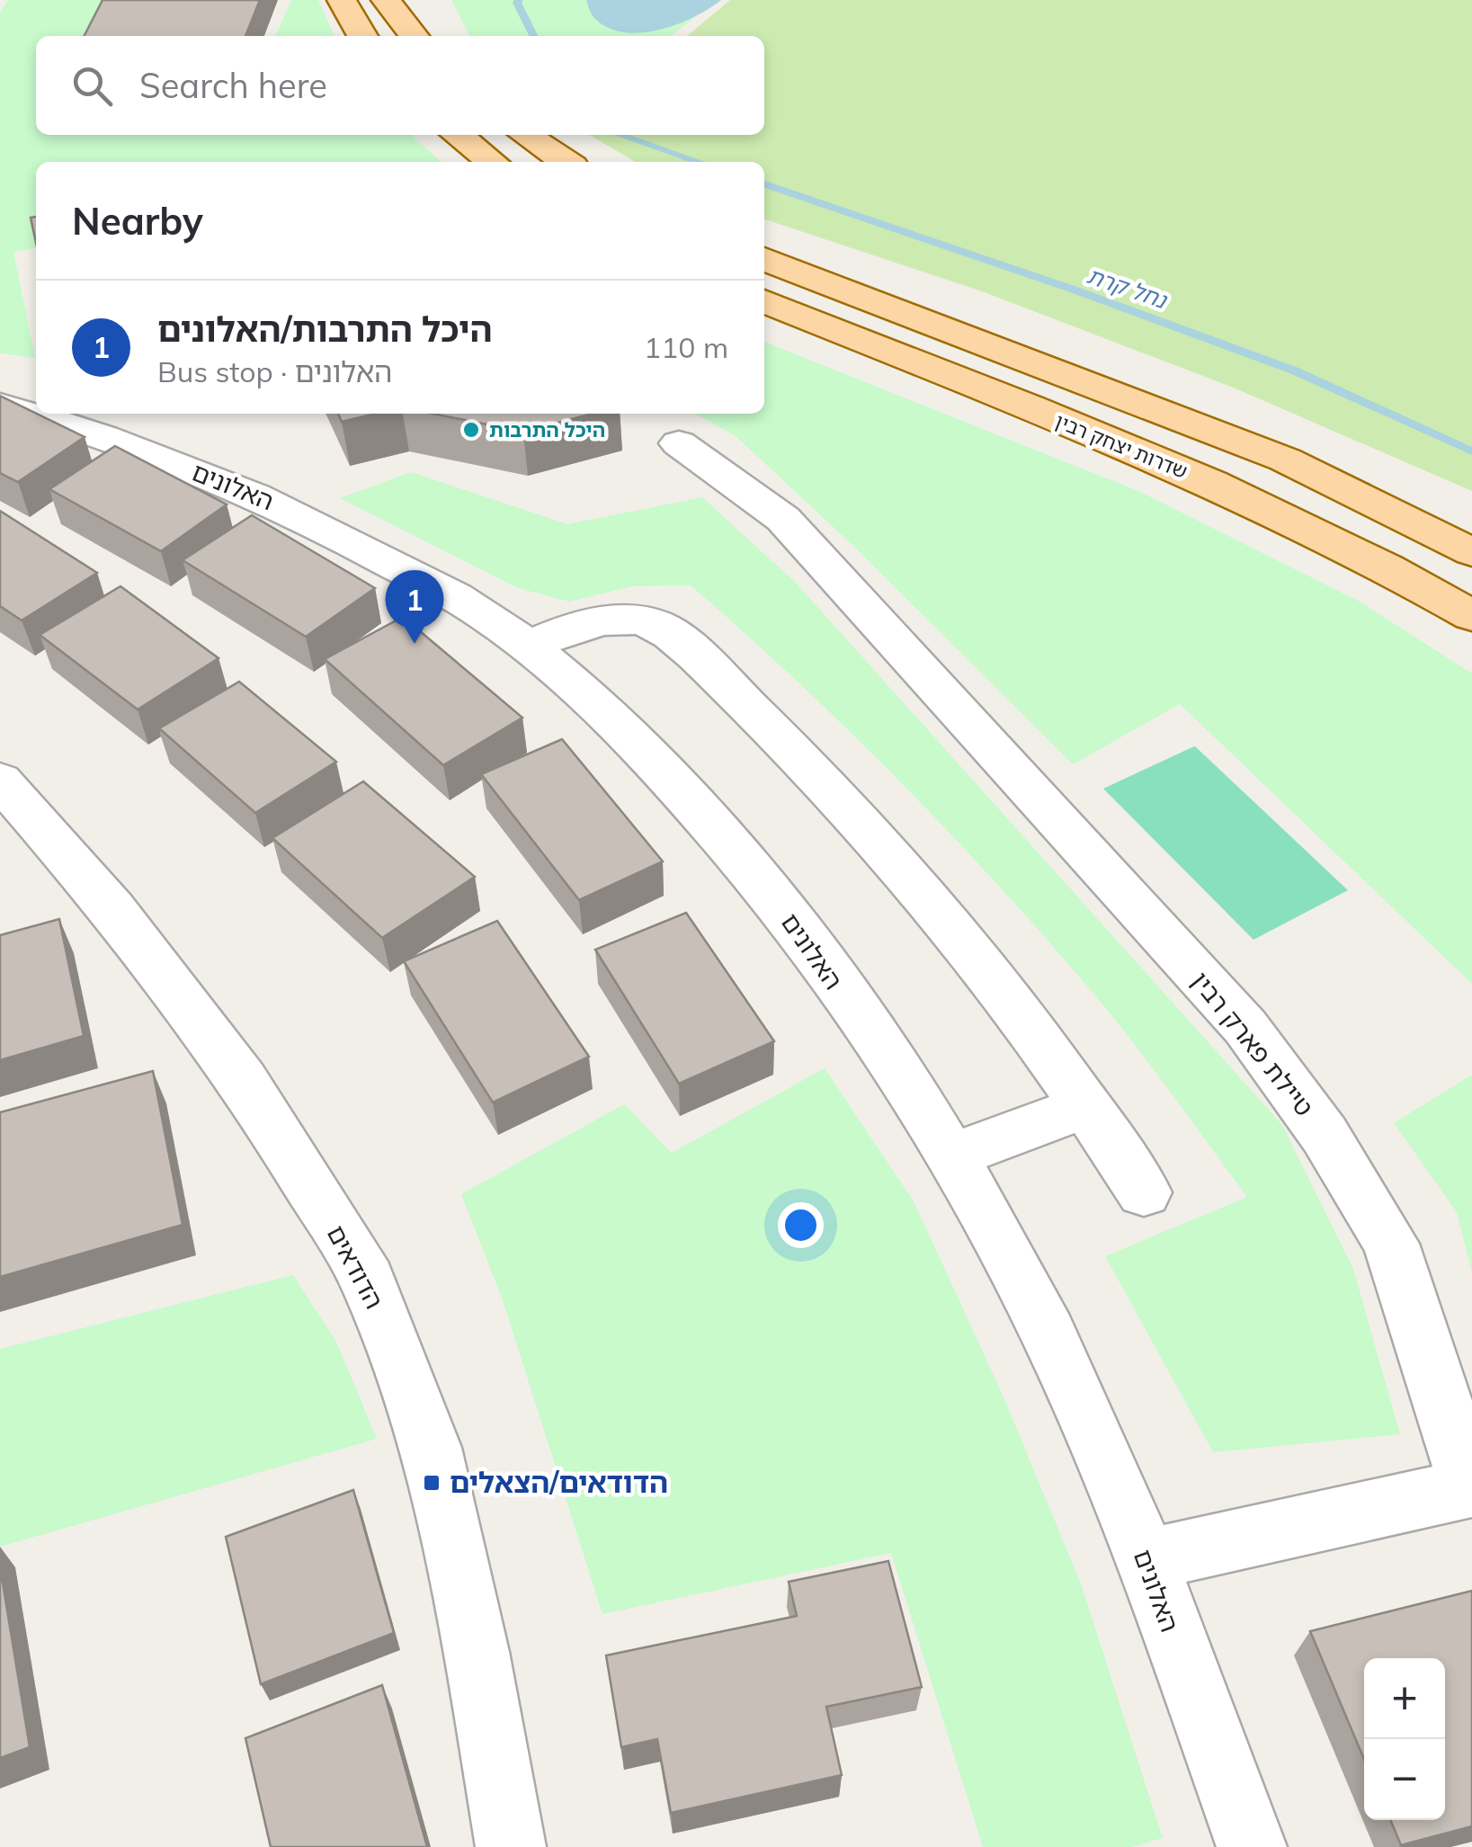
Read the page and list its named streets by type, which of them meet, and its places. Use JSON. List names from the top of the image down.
{
  "streets": {
    "main road": ["שדרות יצחק רבין"],
    "street": ["האלונים", "טיילת פארק רבין", "הדודאים"]
  },
  "crossings": [
    ["האלונים", "טיילת פארק רבין"]
  ],
  "water": ["נחל קרת"],
  "places": {
    "other": ["היכל התרבות"],
    "transit": ["הדודאים/הצאלים"]
  },
  "page": {
    "search": "Search here",
    "heading": "Nearby",
    "list": [
      {
        "mark": "1",
        "name": "היכל התרבות/האלונים",
        "note": "Bus stop · האלונים",
        "value": "110 m"
      }
    ],
    "pins": "1",
    "map_buttons": ["+", "−"]
  }
}
